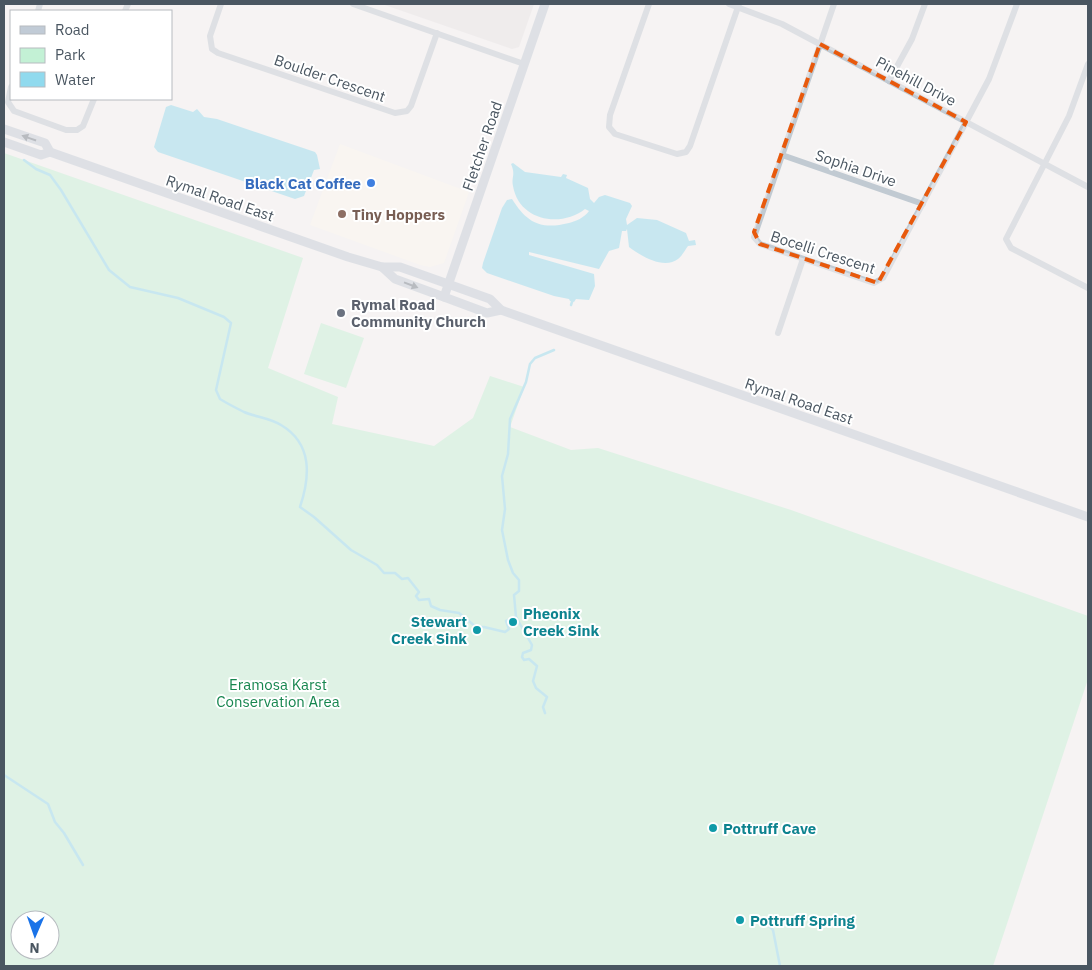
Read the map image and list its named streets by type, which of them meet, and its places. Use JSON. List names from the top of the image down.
{
  "streets": {
    "main road": ["Fletcher Road", "Rymal Road East"],
    "street": [
      "Boulder Crescent",
      "Pinehill Drive",
      "Sophia Drive",
      "Bocelli Crescent"
    ]
  },
  "crossings": [
    ["Pinehill Drive", "Bocelli Crescent"],
    ["Fletcher Road", "Rymal Road East"],
    ["Sophia Drive", "Bocelli Crescent"]
  ],
  "parks": ["Eramosa Karst Conservation Area"],
  "places": [
    "Black Cat Coffee",
    "Tiny Hoppers",
    "Rymal Road Community Church",
    "Pheonix Creek Sink",
    "Stewart Creek Sink",
    "Pottruff Cave",
    "Pottruff Spring"
  ],
  "legend": ["Road", "Park", "Water"],
  "north": "bottom"
}
